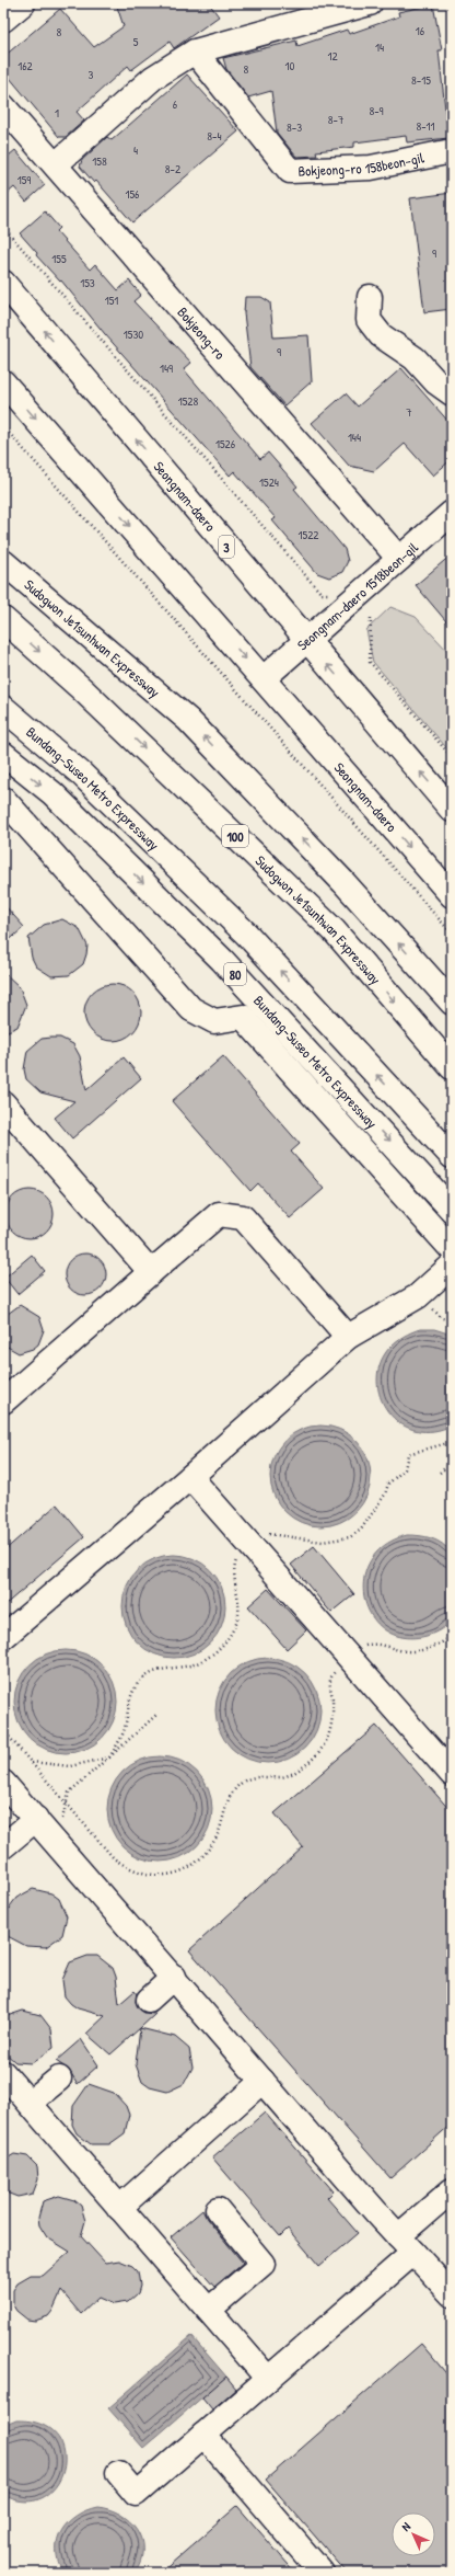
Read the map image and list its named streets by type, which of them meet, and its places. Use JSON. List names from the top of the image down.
{
  "streets": {
    "main road": [
      "Bokjeong-ro 158beon-gil",
      "Bokjeong-ro",
      "Seongnam-daero",
      "3",
      "Seongnam-daero 1518beon-gil",
      "Sudogwon Je1sunhwan Expressway",
      "Bundang-Suseo Metro Expressway",
      "100",
      "80"
    ]
  },
  "crossings": [
    ["Bokjeong-ro", "Seongnam-daero 1518beon-gil"],
    ["Seongnam-daero", "Seongnam-daero 1518beon-gil"]
  ],
  "house_numbers": [
    "16",
    "8",
    "5",
    "14",
    "12",
    "162",
    "10",
    "8",
    "3",
    "8-15",
    "6",
    "8-9",
    "1",
    "8-7",
    "8-11",
    "8-3",
    "8-4",
    "4",
    "158",
    "8-2",
    "159",
    "156",
    "9",
    "155",
    "153",
    "151",
    "1530",
    "9",
    "149",
    "1528",
    "7",
    "144",
    "1526",
    "1524",
    "1522"
  ],
  "north": "top left"
}
